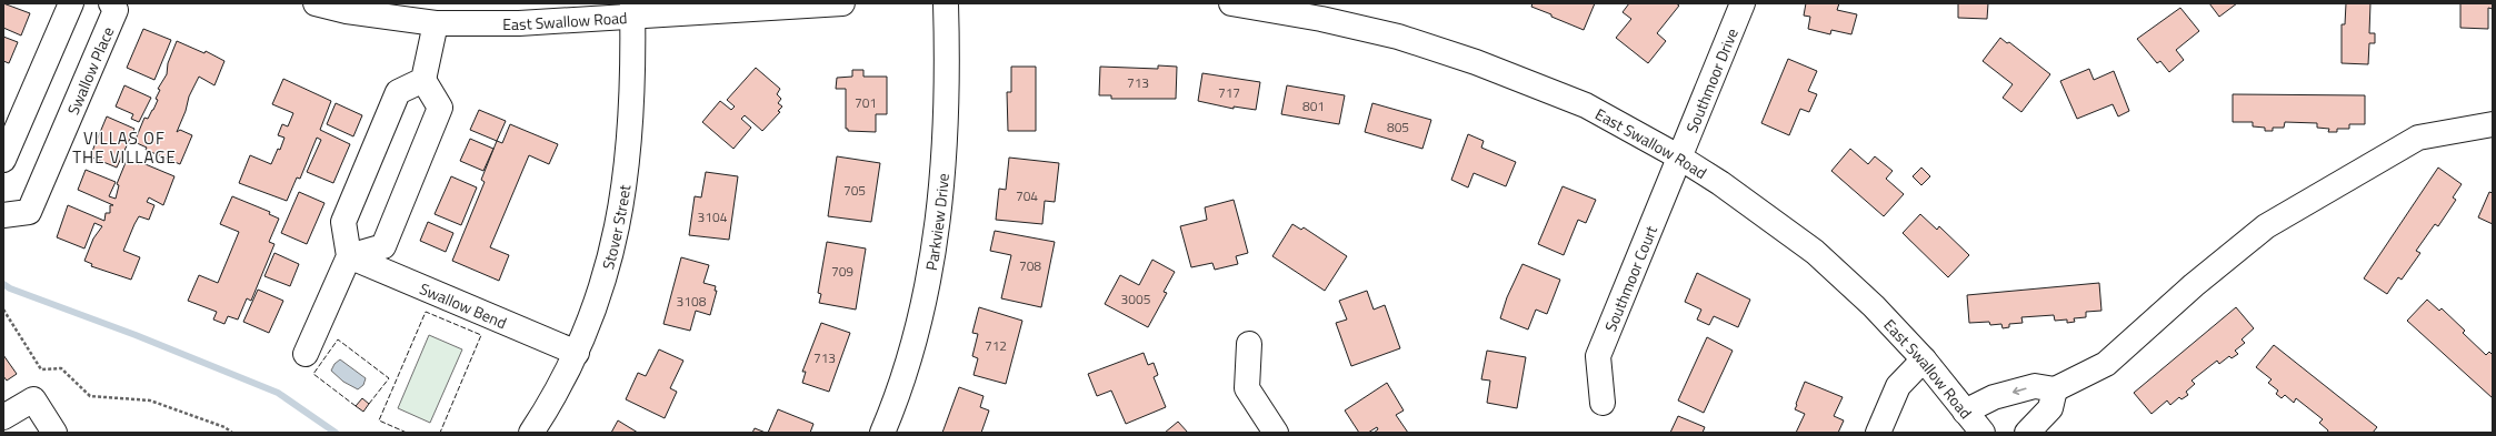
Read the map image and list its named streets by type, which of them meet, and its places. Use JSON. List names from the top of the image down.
{
  "streets": {
    "street": [
      "East Swallow Road",
      "Swallow Place",
      "Southmoor Drive",
      "Parkview Drive",
      "Stover Street",
      "Southmoor Court",
      "Swallow Bend"
    ]
  },
  "crossings": [
    ["East Swallow Road", "Southmoor Drive"],
    ["East Swallow Road", "Stover Street"],
    ["East Swallow Road", "Southmoor Court"],
    ["Southmoor Drive", "Southmoor Court"],
    ["Stover Street", "Swallow Bend"]
  ],
  "districts": ["VILLAS OF THE VILLAGE"],
  "house_numbers": [
    "713",
    "717",
    "701",
    "801",
    "805",
    "705",
    "704",
    "3104",
    "708",
    "709",
    "3005",
    "3108",
    "712",
    "713"
  ]
}
